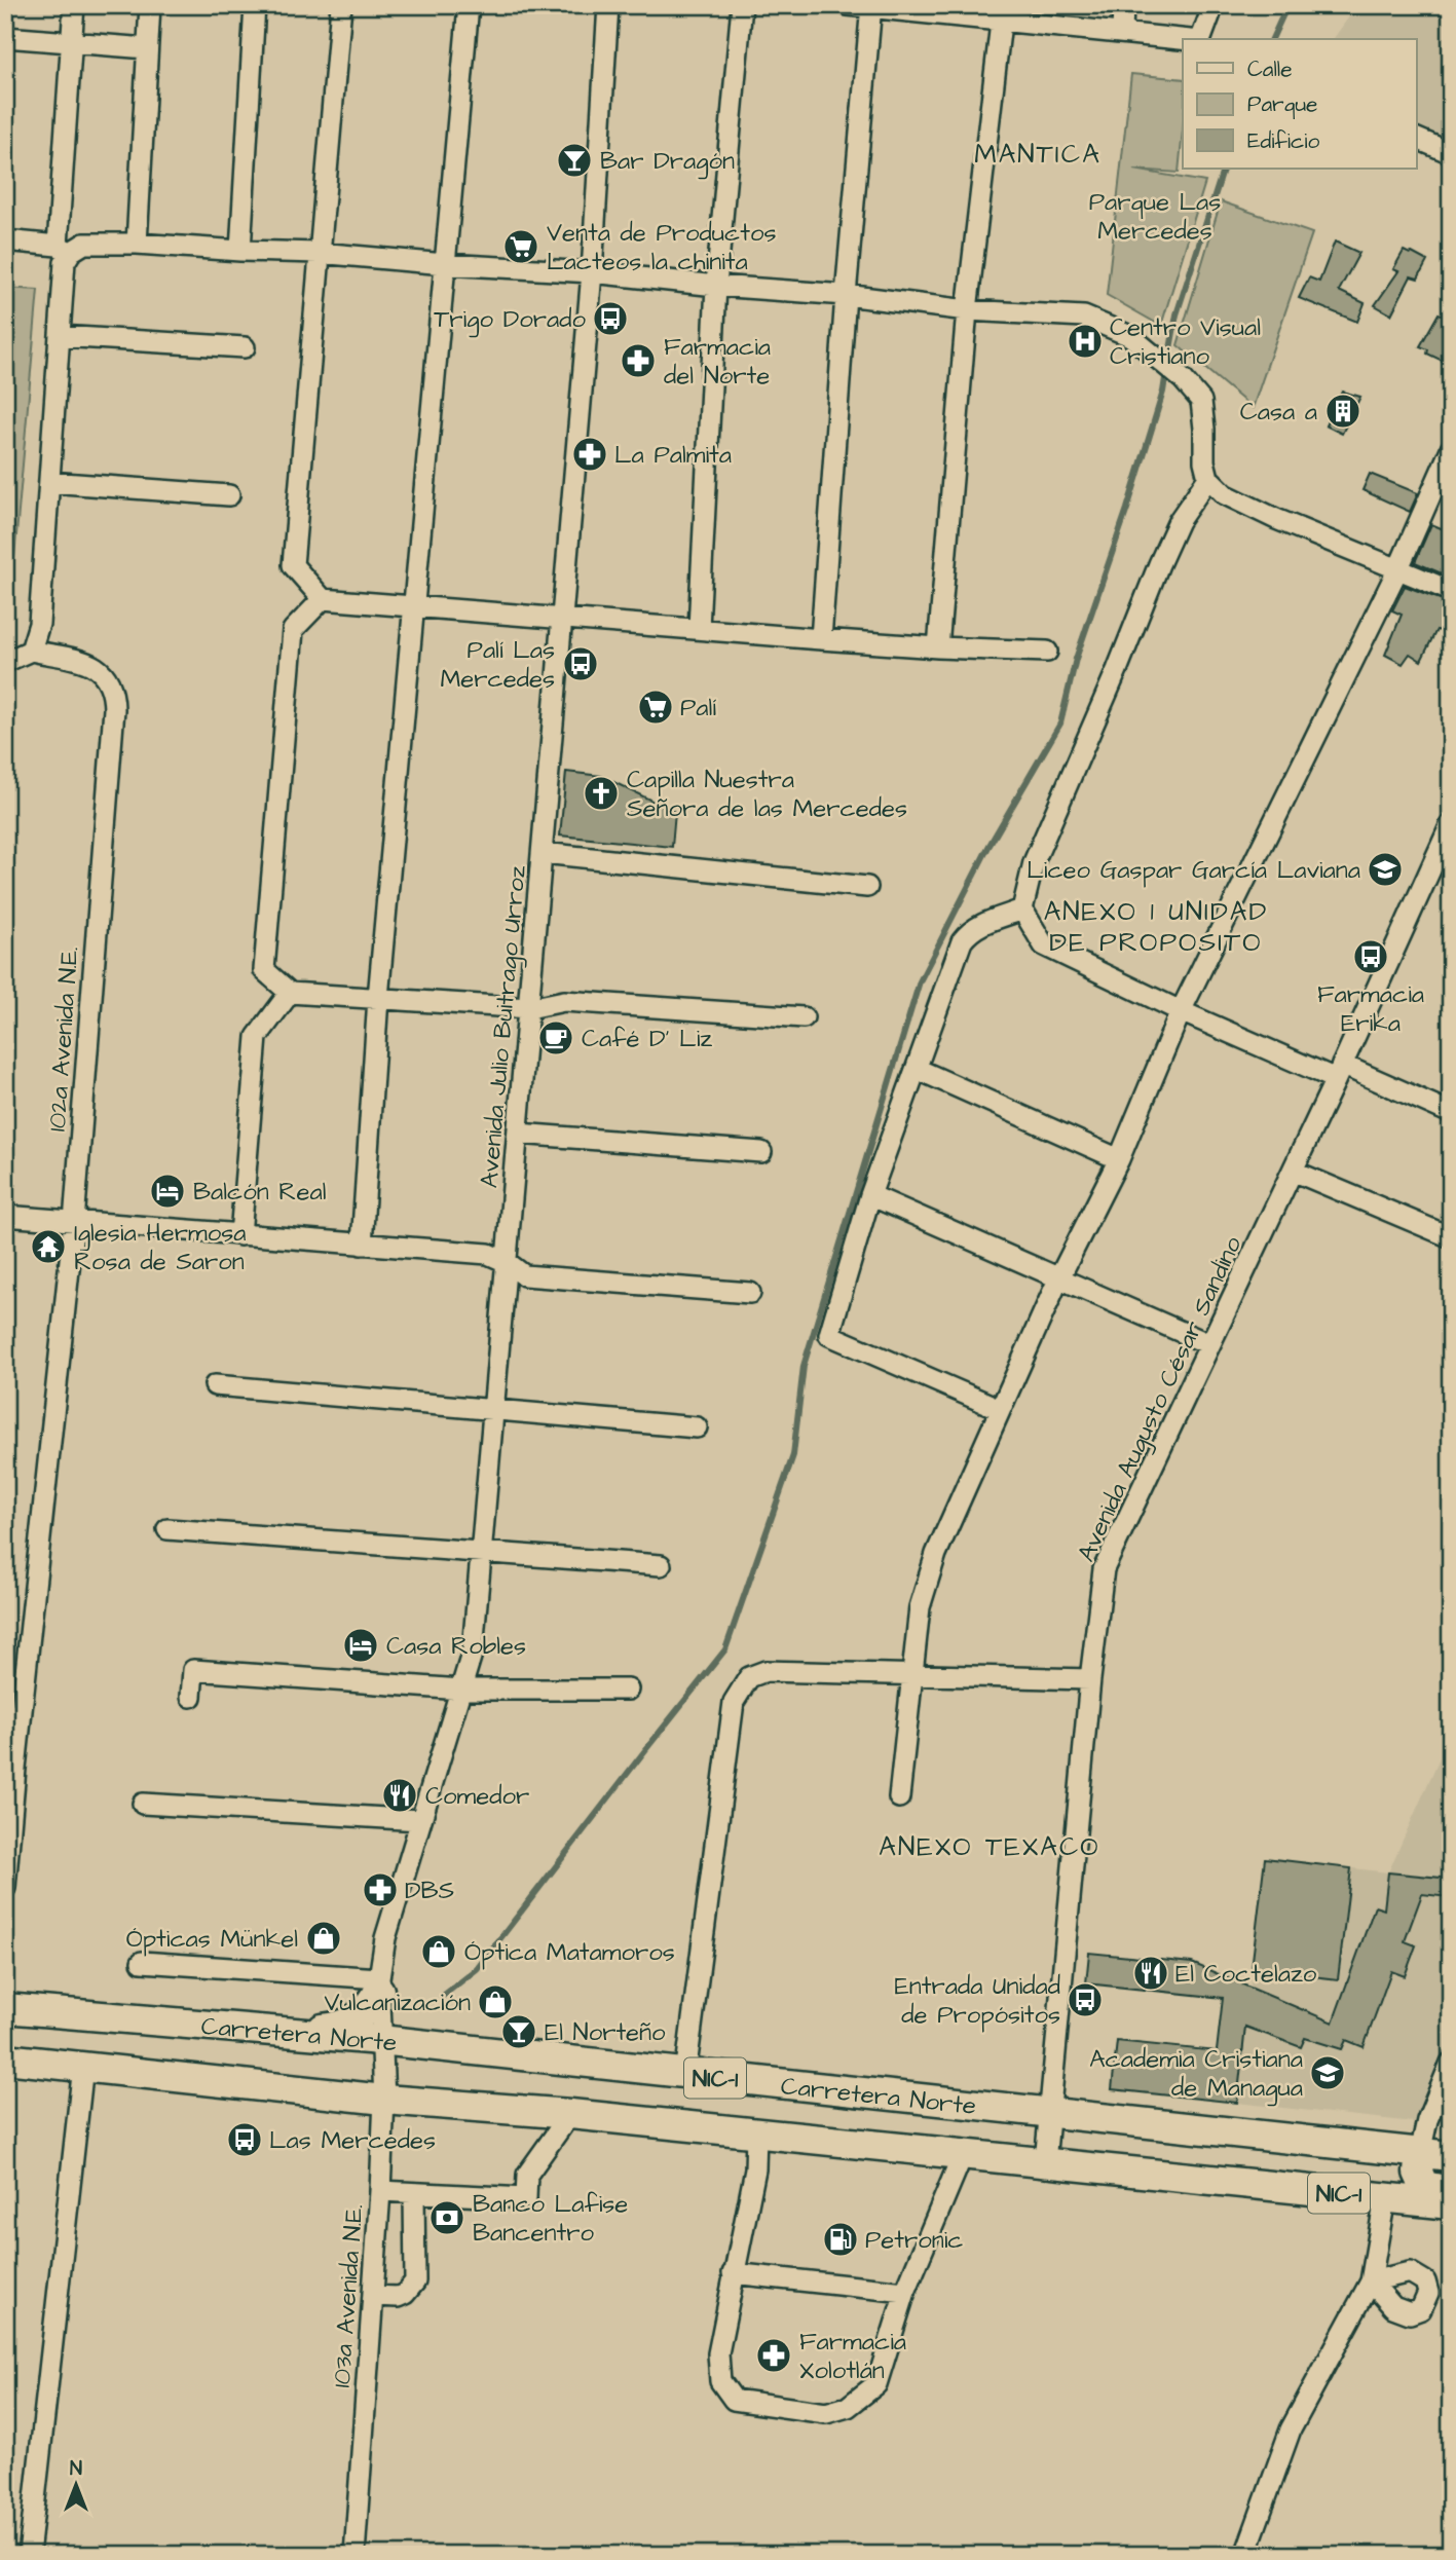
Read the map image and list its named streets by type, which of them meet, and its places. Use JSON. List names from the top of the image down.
{
  "streets": {
    "highway": ["Carretera Norte", "NIC-1"],
    "street": [
      "Avenida Julio Buitrago Urroz",
      "102a Avenida N.E.",
      "Avenida Augusto César Sandino",
      "103a Avenida N.E."
    ]
  },
  "crossings": [
    ["Avenida Julio Buitrago Urroz", "Carretera Norte"],
    ["Avenida Julio Buitrago Urroz", "103a Avenida N.E."],
    ["Avenida Augusto César Sandino", "Carretera Norte"],
    ["Carretera Norte", "103a Avenida N.E."]
  ],
  "districts": ["MANTICA", "ANEXO 1 UNIDAD DE PROPOSITO", "ANEXO TEXACO"],
  "parks": ["Parque Las Mercedes"],
  "places": {
    "bar": ["Bar Dragón", "El Norteño"],
    "supermarket": ["Venta de Productos Lacteos la chinita", "Palí"],
    "bus stop": [
      "Trigo Dorado",
      "Palí Las Mercedes",
      "Farmacia Erika",
      "Entrada Unidad de Propósitos",
      "Las Mercedes"
    ],
    "hospital": ["Centro Visual Cristiano"],
    "pharmacy": [
      "Farmacia del Norte",
      "La Palmita",
      "DBS",
      "Farmacia Xolotlán"
    ],
    "building": ["Casa a"],
    "church": ["Capilla Nuestra Señora de las Mercedes"],
    "school or university": ["Liceo Gaspar García Laviana", "Academia Cristiana de Managua"],
    "cafe": ["Café D' Liz"],
    "hotel": ["Balcón Real", "Casa Robles"],
    "temple": ["Iglesia Hermosa Rosa de Saron"],
    "restaurant": ["Comedor", "El Coctelazo"],
    "shop": ["Ópticas Münkel", "Óptica Matamoros", "Vulcanización"],
    "bank": ["Banco Lafise Bancentro"],
    "fuel station": ["Petronic"]
  },
  "legend": ["Calle", "Parque", "Edificio"],
  "north": "top"
}
